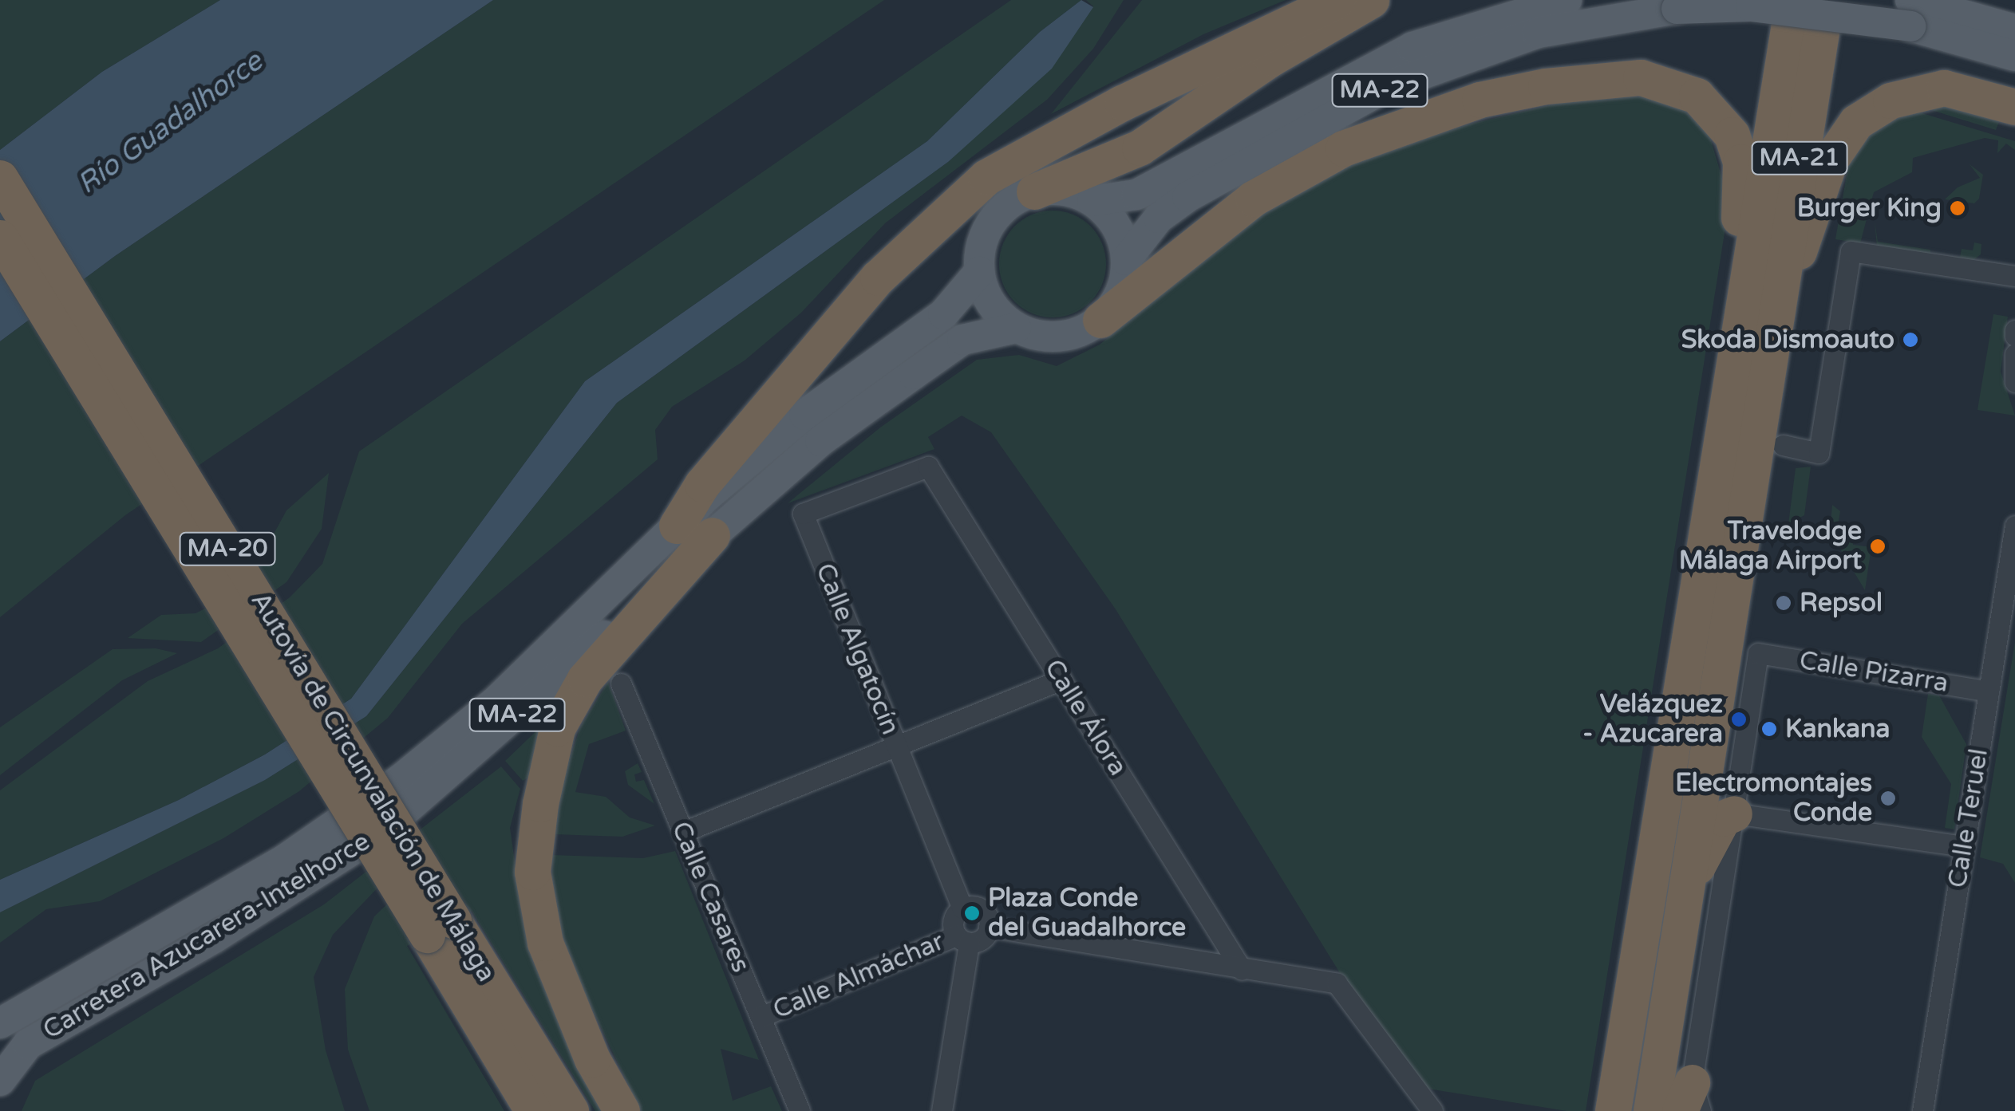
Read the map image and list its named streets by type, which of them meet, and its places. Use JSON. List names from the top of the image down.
{
  "streets": {
    "highway": ["MA-21", "MA-20", "Autovía de Circunvalación de Málaga"],
    "main road": ["MA-22", "Carretera Azucarera-Intelhorce"],
    "street": [
      "Calle Algatocín",
      "Calle Pizarra",
      "Calle Álora",
      "Calle Teruel",
      "Calle Casares",
      "Calle Almáchar"
    ]
  },
  "crossings": [
    ["MA-22", "MA-21"],
    ["MA-22", "Carretera Azucarera-Intelhorce"],
    ["Calle Algatocín", "Calle Álora"],
    ["Calle Algatocín", "Calle Almáchar"],
    ["Calle Pizarra", "Calle Teruel"],
    ["Calle Casares", "Calle Almáchar"]
  ],
  "water": ["Río Guadalhorce"],
  "places": [
    "Burger King",
    "Skoda Dismoauto",
    "Travelodge Málaga Airport",
    "Repsol",
    "Velázquez - Azucarera",
    "Kankana",
    "Electromontajes Conde",
    "Plaza Conde del Guadalhorce"
  ]
}
